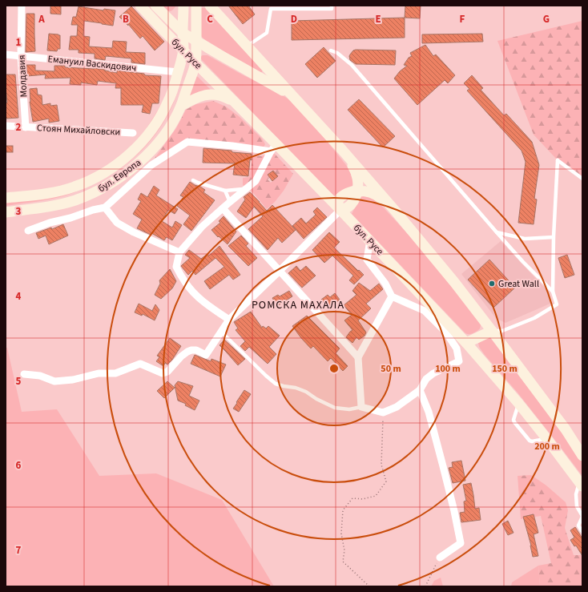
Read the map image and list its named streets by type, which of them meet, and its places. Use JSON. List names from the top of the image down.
{
  "streets": {
    "main road": ["бул. Русе", "бул. Европа"],
    "street": ["Емануил Васкидович", "Молдавия", "Стоян Михайловски"]
  },
  "crossings": [
    ["бул. Русе", "бул. Европа"],
    ["Емануил Васкидович", "Молдавия"],
    ["Емануил Васкидович", "бул. Европа"],
    ["Молдавия", "Стоян Михайловски"]
  ],
  "districts": ["РОМСКА МАХАЛА"],
  "places": ["Great Wall"],
  "grid": {
    "columns": [
      "A",
      "B",
      "C",
      "D",
      "E",
      "F",
      "G"
    ],
    "rows": [
      "1",
      "2",
      "3",
      "4",
      "5",
      "6",
      "7"
    ]
  },
  "rings": [
    "50 m",
    "100 m",
    "150 m",
    "200 m"
  ]
}
